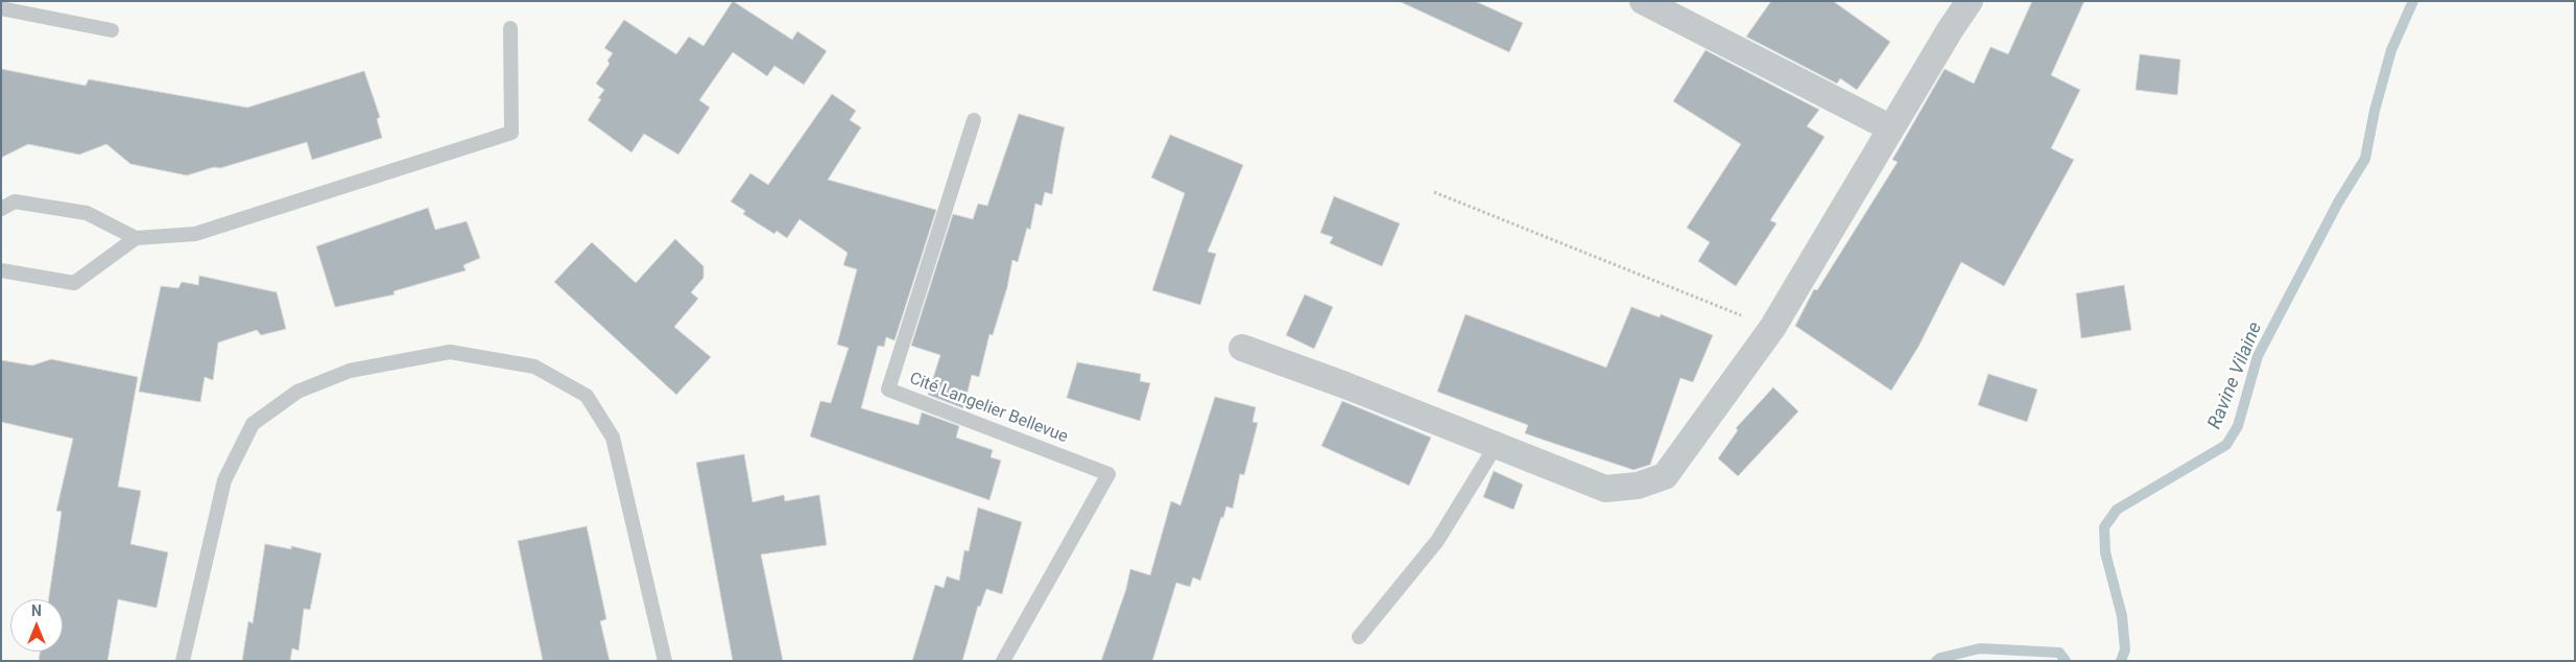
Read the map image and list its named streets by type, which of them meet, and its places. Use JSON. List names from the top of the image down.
{
  "streets": {
    "lane": ["Cité Langelier Bellevue"]
  },
  "water": ["Ravine Vilaine"],
  "north": "top"
}
